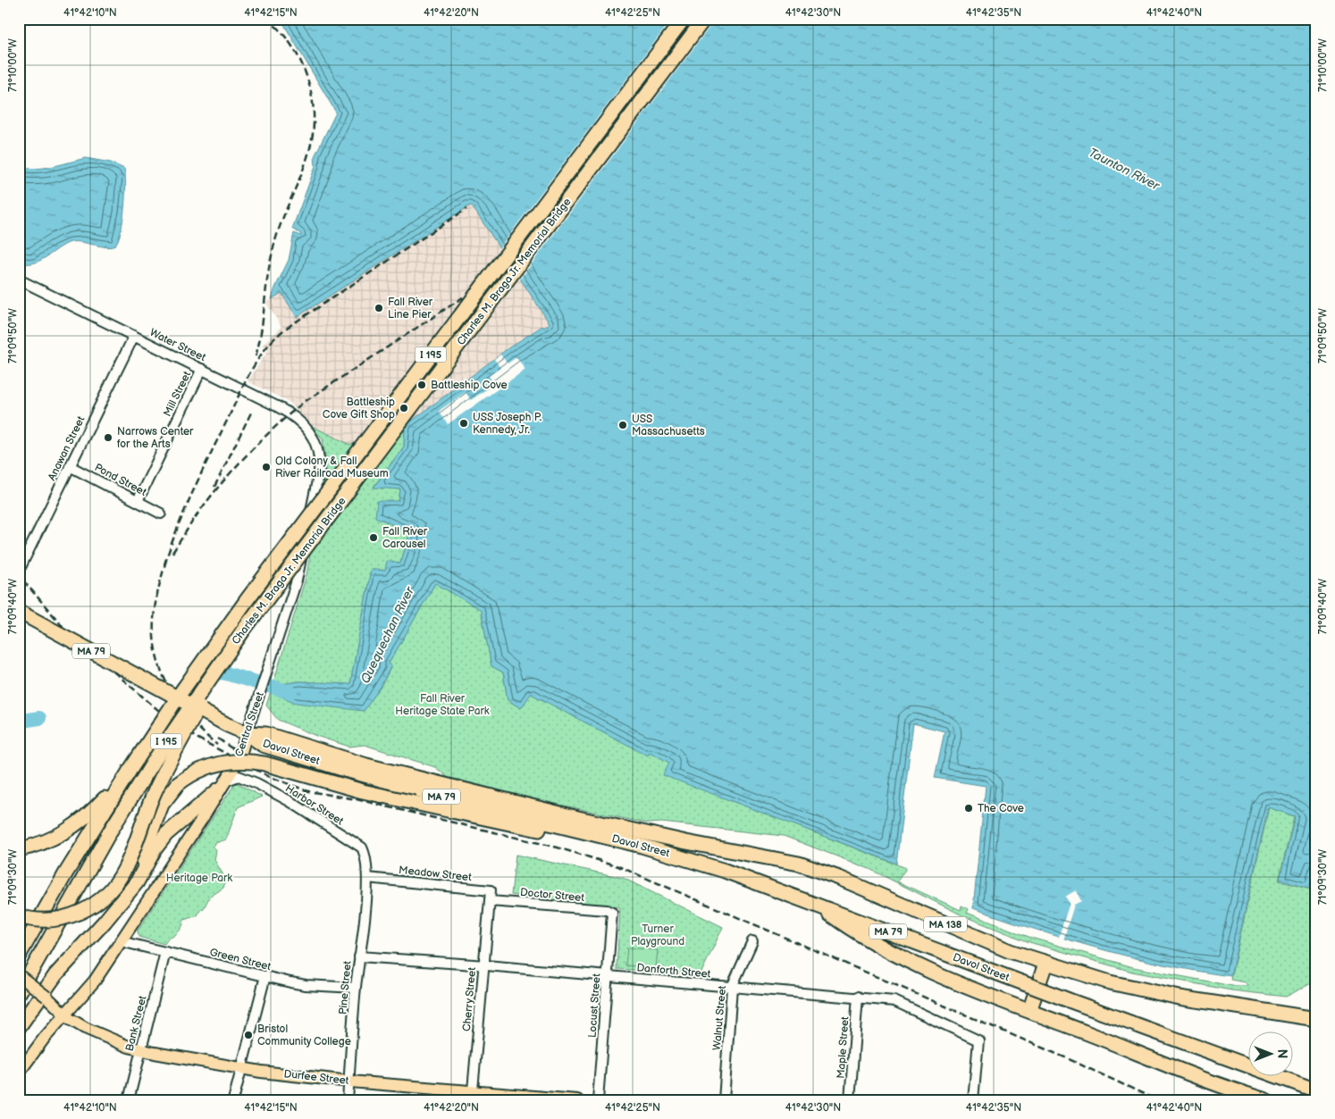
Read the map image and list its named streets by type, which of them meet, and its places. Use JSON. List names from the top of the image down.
{
  "streets": {
    "highway": [
      "Charles M. Braga Jr. Memorial Bridge",
      "I 195",
      "MA 79",
      "Davol Street",
      "MA 138"
    ],
    "main road": ["Central Street", "Durfee Street"],
    "street": [
      "Water Street",
      "Mill Street",
      "Anawan Street",
      "Pond Street",
      "Harbor Street",
      "Meadow Street",
      "Doctor Street",
      "Green Street",
      "Danforth Street",
      "Pine Street",
      "Cherry Street",
      "Locust Street",
      "Walnut Street",
      "Bank Street",
      "Maple Street"
    ]
  },
  "crossings": [
    ["Water Street", "Mill Street"],
    ["Water Street", "Anawan Street"],
    ["Water Street", "Central Street"],
    ["Mill Street", "Pond Street"],
    ["Anawan Street", "Pond Street"],
    ["MA 79", "Central Street"],
    ["MA 79", "Davol Street"],
    ["Central Street", "Davol Street"],
    ["Central Street", "Harbor Street"],
    ["Central Street", "Green Street"],
    ["Central Street", "Durfee Street"],
    ["Harbor Street", "Meadow Street"],
    ["Harbor Street", "Pine Street"],
    ["Meadow Street", "Doctor Street"],
    ["Meadow Street", "Pine Street"],
    ["Meadow Street", "Cherry Street"],
    ["Doctor Street", "Cherry Street"],
    ["Doctor Street", "Locust Street"],
    ["Green Street", "Pine Street"],
    ["Green Street", "Bank Street"],
    ["Danforth Street", "Pine Street"],
    ["Danforth Street", "Cherry Street"],
    ["Danforth Street", "Locust Street"],
    ["Danforth Street", "Walnut Street"],
    ["Danforth Street", "Maple Street"],
    ["Pine Street", "Durfee Street"],
    ["Cherry Street", "Durfee Street"],
    ["Bank Street", "Durfee Street"]
  ],
  "water": ["Taunton River", "Quequechan River"],
  "parks": ["Fall River Heritage State Park", "Heritage Park", "Turner Playground"],
  "places": [
    "Fall River Line Pier",
    "Battleship Cove",
    "Battleship Cove Gift Shop",
    "USS Joseph P. Kennedy, Jr.",
    "USS Massachusetts",
    "Narrows Center for the Arts",
    "Old Colony & Fall River Railroad Museum",
    "Fall River Carousel",
    "The Cove",
    "Bristol Community College"
  ],
  "north": "right",
  "coordinates": [
    "41°42'10\"N",
    "41°42'15\"N",
    "41°42'20\"N",
    "41°42'25\"N",
    "41°42'30\"N",
    "41°42'35\"N",
    "41°42'40\"N",
    "71°10'00\"W",
    "71°09'50\"W",
    "71°09'40\"W",
    "71°09'30\"W"
  ]
}
